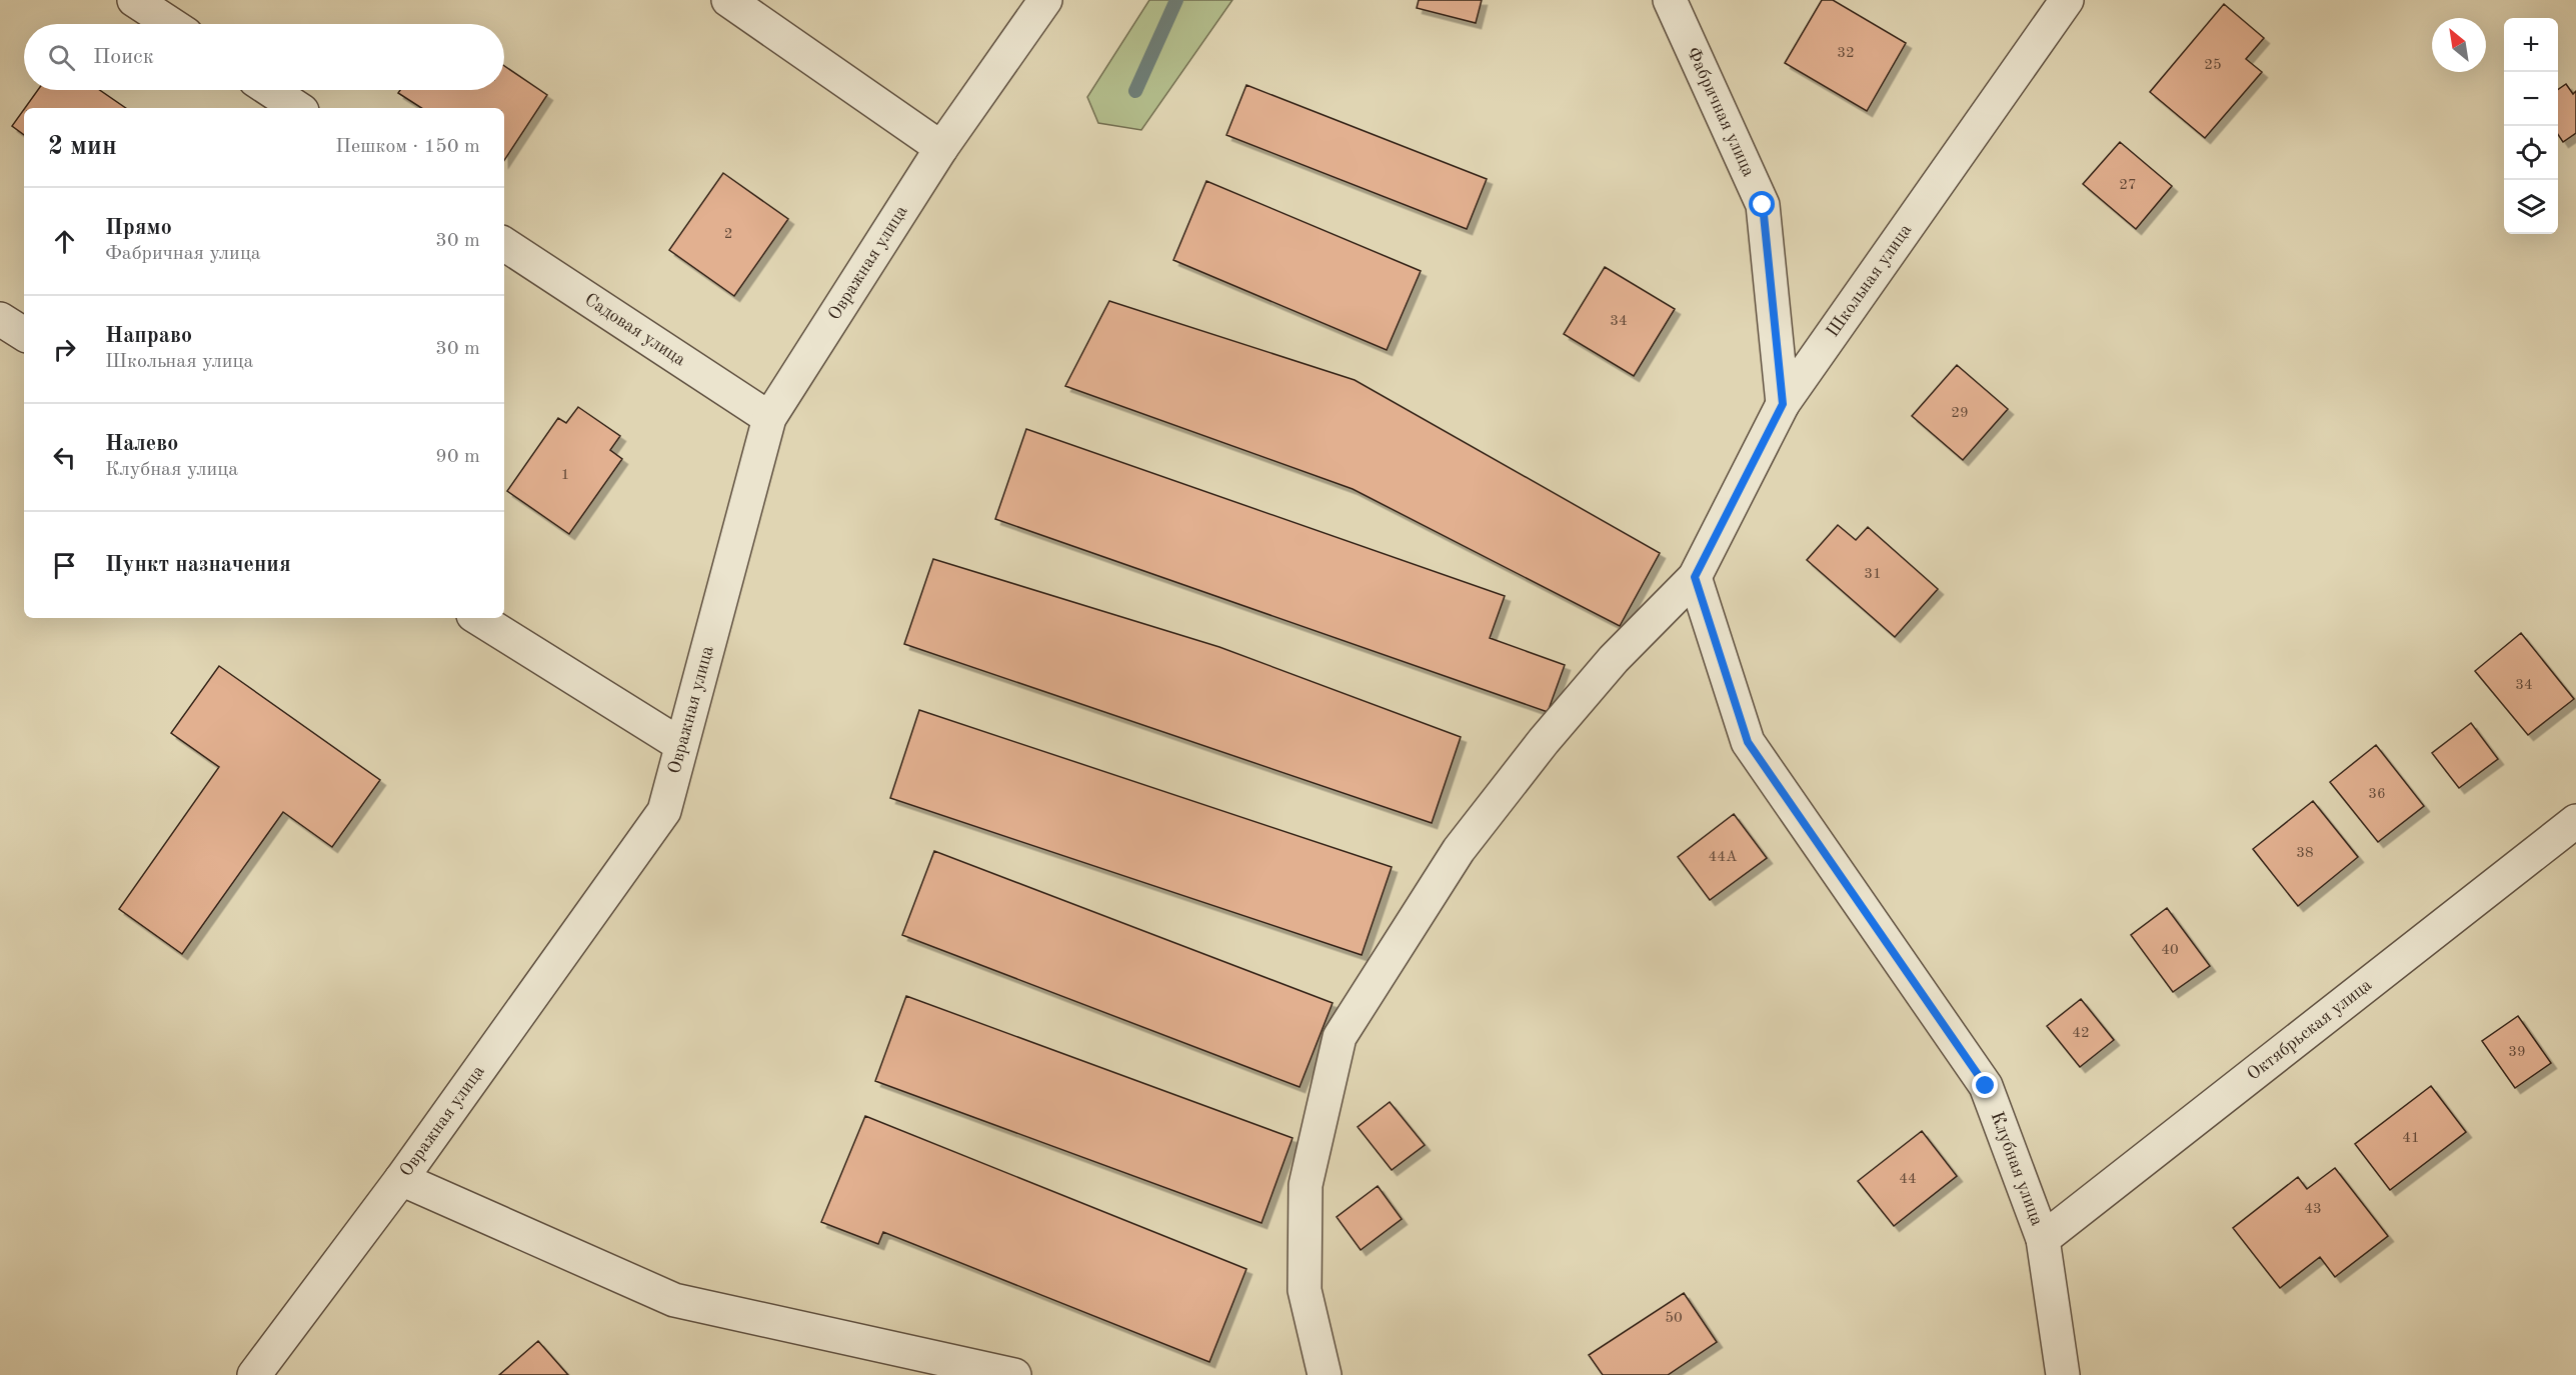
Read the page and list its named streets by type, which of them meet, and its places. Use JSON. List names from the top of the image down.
{
  "streets": {
    "street": [
      "Фабричная улица",
      "Овражная улица",
      "Школьная улица",
      "Садовая улица",
      "Октябрьская улица",
      "Клубная улица"
    ]
  },
  "crossings": [
    ["Фабричная улица", "Школьная улица"],
    ["Овражная улица", "Садовая улица"],
    ["Школьная улица", "Клубная улица"],
    ["Октябрьская улица", "Клубная улица"]
  ],
  "house_numbers": [
    "32",
    "25",
    "27",
    "2",
    "34",
    "29",
    "1",
    "31",
    "34",
    "36",
    "38",
    "44А",
    "40",
    "42",
    "39",
    "41",
    "44",
    "43",
    "50"
  ],
  "north": "top left",
  "page": {
    "map_buttons": ["+", "−"],
    "search": "Поиск",
    "heading": ["2 мин", "Пешком · 150 m"],
    "list": [
      ["Прямо", "Фабричная улица", "30 m"],
      ["Направо", "Школьная улица", "30 m"],
      ["Налево", "Клубная улица", "90 m"],
      "Пункт назначения"
    ]
  }
}
